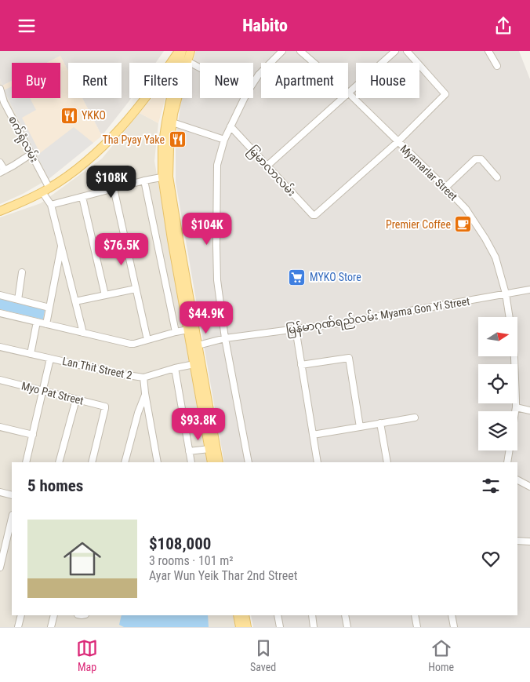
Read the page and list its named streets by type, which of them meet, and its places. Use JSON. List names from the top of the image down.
{
  "streets": {
    "street": [
      "စက်ရုံလမ်း",
      "မြမာလာလမ်း",
      "Myamarlar Street",
      "မြန်မာဂုဏ်ရည်လမ်း Myama Gon Yi Street",
      "Lan Thit Street 2",
      "Myo Pat Street"
    ]
  },
  "crossings": [
    ["မြမာလာလမ်း", "Myamarlar Street"],
    ["Myamarlar Street", "မြန်မာဂုဏ်ရည်လမ်း Myama Gon Yi Street"]
  ],
  "places": {
    "restaurant": ["YKKO", "Tha Pyay Yake"],
    "cafe": ["Premier Coffee"],
    "supermarket": ["MYKO Store"]
  },
  "north": "right",
  "page": {
    "header": "Habito",
    "chip": [
      "Buy",
      "Rent",
      "Filters",
      "New",
      "Apartment",
      "House"
    ],
    "price": [
      "$108K",
      "$104K",
      "$76.5K",
      "$44.9K",
      "$93.8K"
    ],
    "heading": "5 homes",
    "list": [
      {
        "name": "$108,000",
        "note": "3 rooms · 101 m² · Ayar Wun Yeik Thar 2nd Street"
      }
    ],
    "tabs": ["Map", "Saved", "Home"]
  }
}
